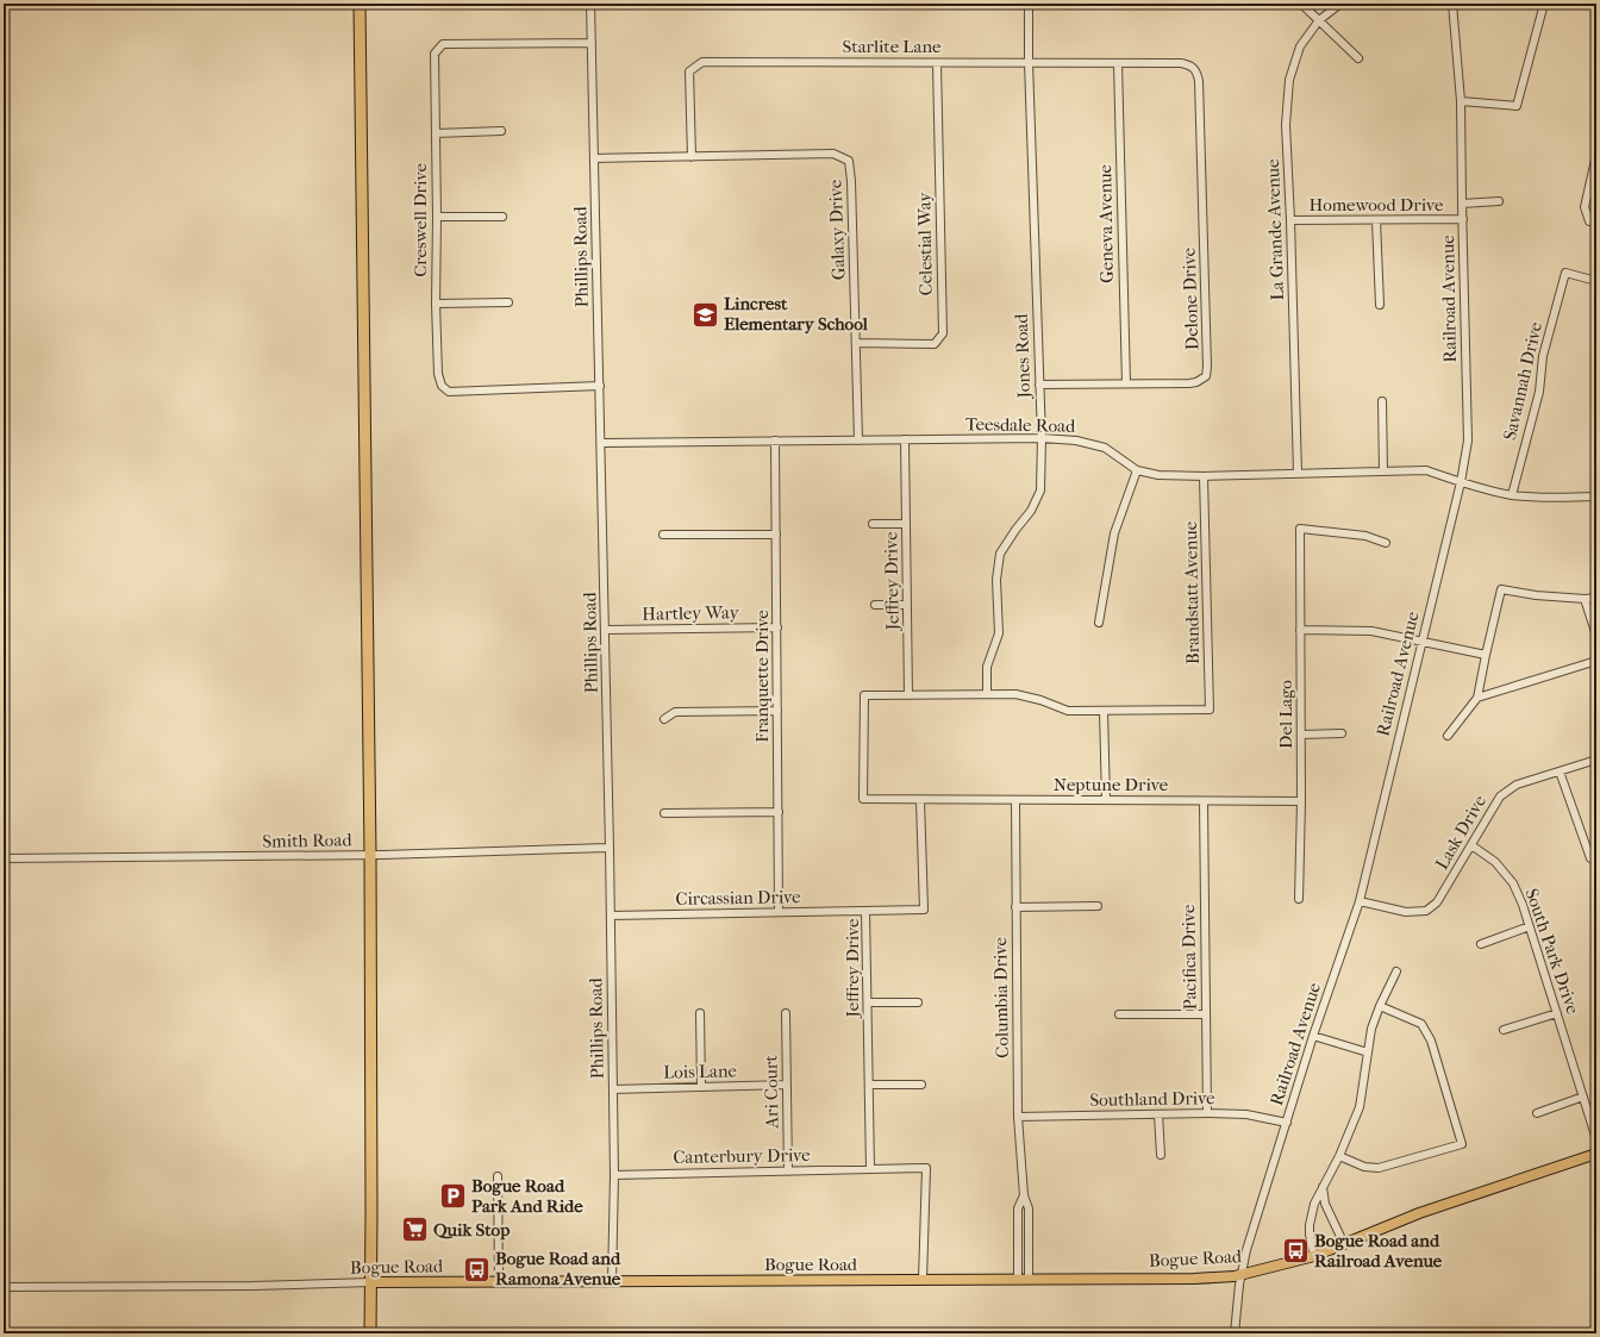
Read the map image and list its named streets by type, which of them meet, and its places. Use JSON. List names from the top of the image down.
{
  "streets": {
    "main road": ["Bogue Road"],
    "street": [
      "Starlite Lane",
      "Homewood Drive",
      "Creswell Drive",
      "Geneva Avenue",
      "Galaxy Drive",
      "La Grande Avenue",
      "Celestial Way",
      "Phillips Road",
      "Delone Drive",
      "Railroad Avenue",
      "Jones Road",
      "Savannah Drive",
      "Teesdale Road",
      "Jeffrey Drive",
      "Brandstatt Avenue",
      "Hartley Way",
      "Franquette Drive",
      "Del Lago",
      "Neptune Drive",
      "Lask Drive",
      "Smith Road",
      "Circassian Drive",
      "South Park Drive",
      "Pacifica Drive",
      "Columbia Drive",
      "Lois Lane",
      "Ari Court",
      "Southland Drive",
      "Canterbury Drive"
    ]
  },
  "crossings": [
    ["Starlite Lane", "Geneva Avenue"],
    ["Starlite Lane", "Galaxy Drive"],
    ["Starlite Lane", "Celestial Way"],
    ["Starlite Lane", "Delone Drive"],
    ["Starlite Lane", "Jones Road"],
    ["Homewood Drive", "La Grande Avenue"],
    ["Homewood Drive", "Railroad Avenue"],
    ["Creswell Drive", "Phillips Road"],
    ["Geneva Avenue", "Delone Drive"],
    ["Galaxy Drive", "Celestial Way"],
    ["Galaxy Drive", "Phillips Road"],
    ["Galaxy Drive", "Teesdale Road"],
    ["La Grande Avenue", "Teesdale Road"],
    ["Phillips Road", "Teesdale Road"],
    ["Phillips Road", "Hartley Way"],
    ["Phillips Road", "Smith Road"],
    ["Phillips Road", "Circassian Drive"],
    ["Phillips Road", "Lois Lane"],
    ["Phillips Road", "Canterbury Drive"],
    ["Phillips Road", "Bogue Road"],
    ["Delone Drive", "Jones Road"],
    ["Railroad Avenue", "Teesdale Road"],
    ["Railroad Avenue", "Lask Drive"],
    ["Railroad Avenue", "Southland Drive"],
    ["Railroad Avenue", "Bogue Road"],
    ["Jones Road", "Teesdale Road"],
    ["Savannah Drive", "Teesdale Road"],
    ["Teesdale Road", "Jeffrey Drive"],
    ["Teesdale Road", "Brandstatt Avenue"],
    ["Teesdale Road", "Franquette Drive"],
    ["Jeffrey Drive", "Neptune Drive"],
    ["Jeffrey Drive", "Circassian Drive"],
    ["Jeffrey Drive", "Canterbury Drive"],
    ["Hartley Way", "Franquette Drive"],
    ["Franquette Drive", "Circassian Drive"],
    ["Del Lago", "Neptune Drive"],
    ["Neptune Drive", "Pacifica Drive"],
    ["Neptune Drive", "Columbia Drive"],
    ["Lask Drive", "South Park Drive"],
    ["Pacifica Drive", "Southland Drive"],
    ["Columbia Drive", "Southland Drive"],
    ["Columbia Drive", "Bogue Road"],
    ["Lois Lane", "Ari Court"],
    ["Ari Court", "Canterbury Drive"]
  ],
  "places": {
    "school or university": ["Lincrest Elementary School"],
    "parking": ["Bogue Road Park And Ride"],
    "supermarket": ["Quik Stop"],
    "bus stop": ["Bogue Road and Railroad Avenue", "Bogue Road and Ramona Avenue"]
  }
}
